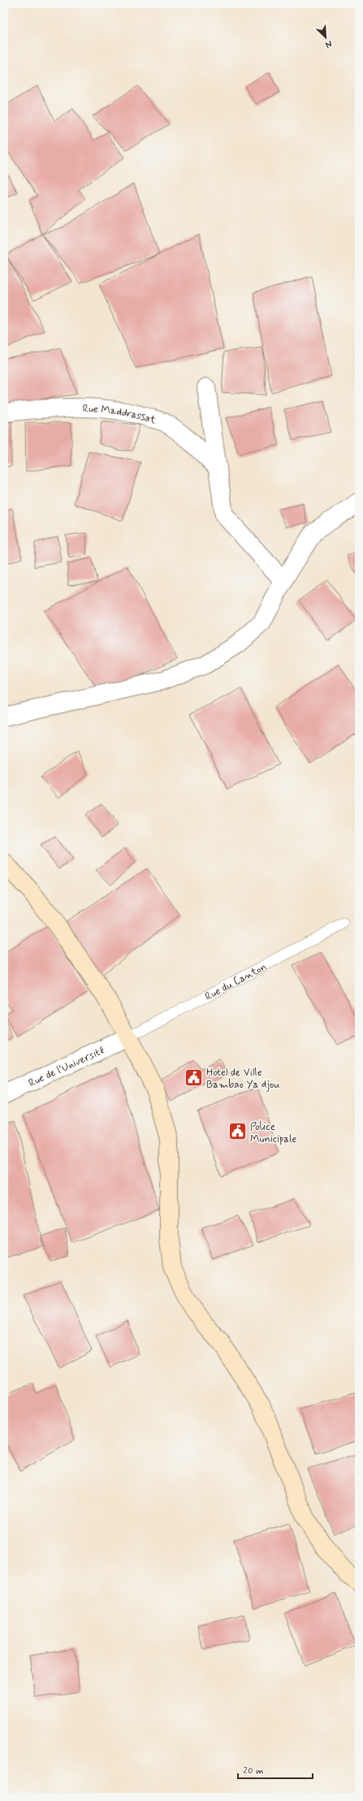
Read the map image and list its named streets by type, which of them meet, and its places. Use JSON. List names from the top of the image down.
{
  "streets": {
    "street": ["Rue Maddrassat", "Rue de l'Université"],
    "lane": ["Rue du Canton"]
  },
  "crossings": [
    ["Rue du Canton", "Rue de l'Université"]
  ],
  "places": {
    "public building": ["Hotel de Ville Bambao Ya djou", "Police Municipale"]
  },
  "scale_bar": "20 m",
  "north": "bottom right"
}
